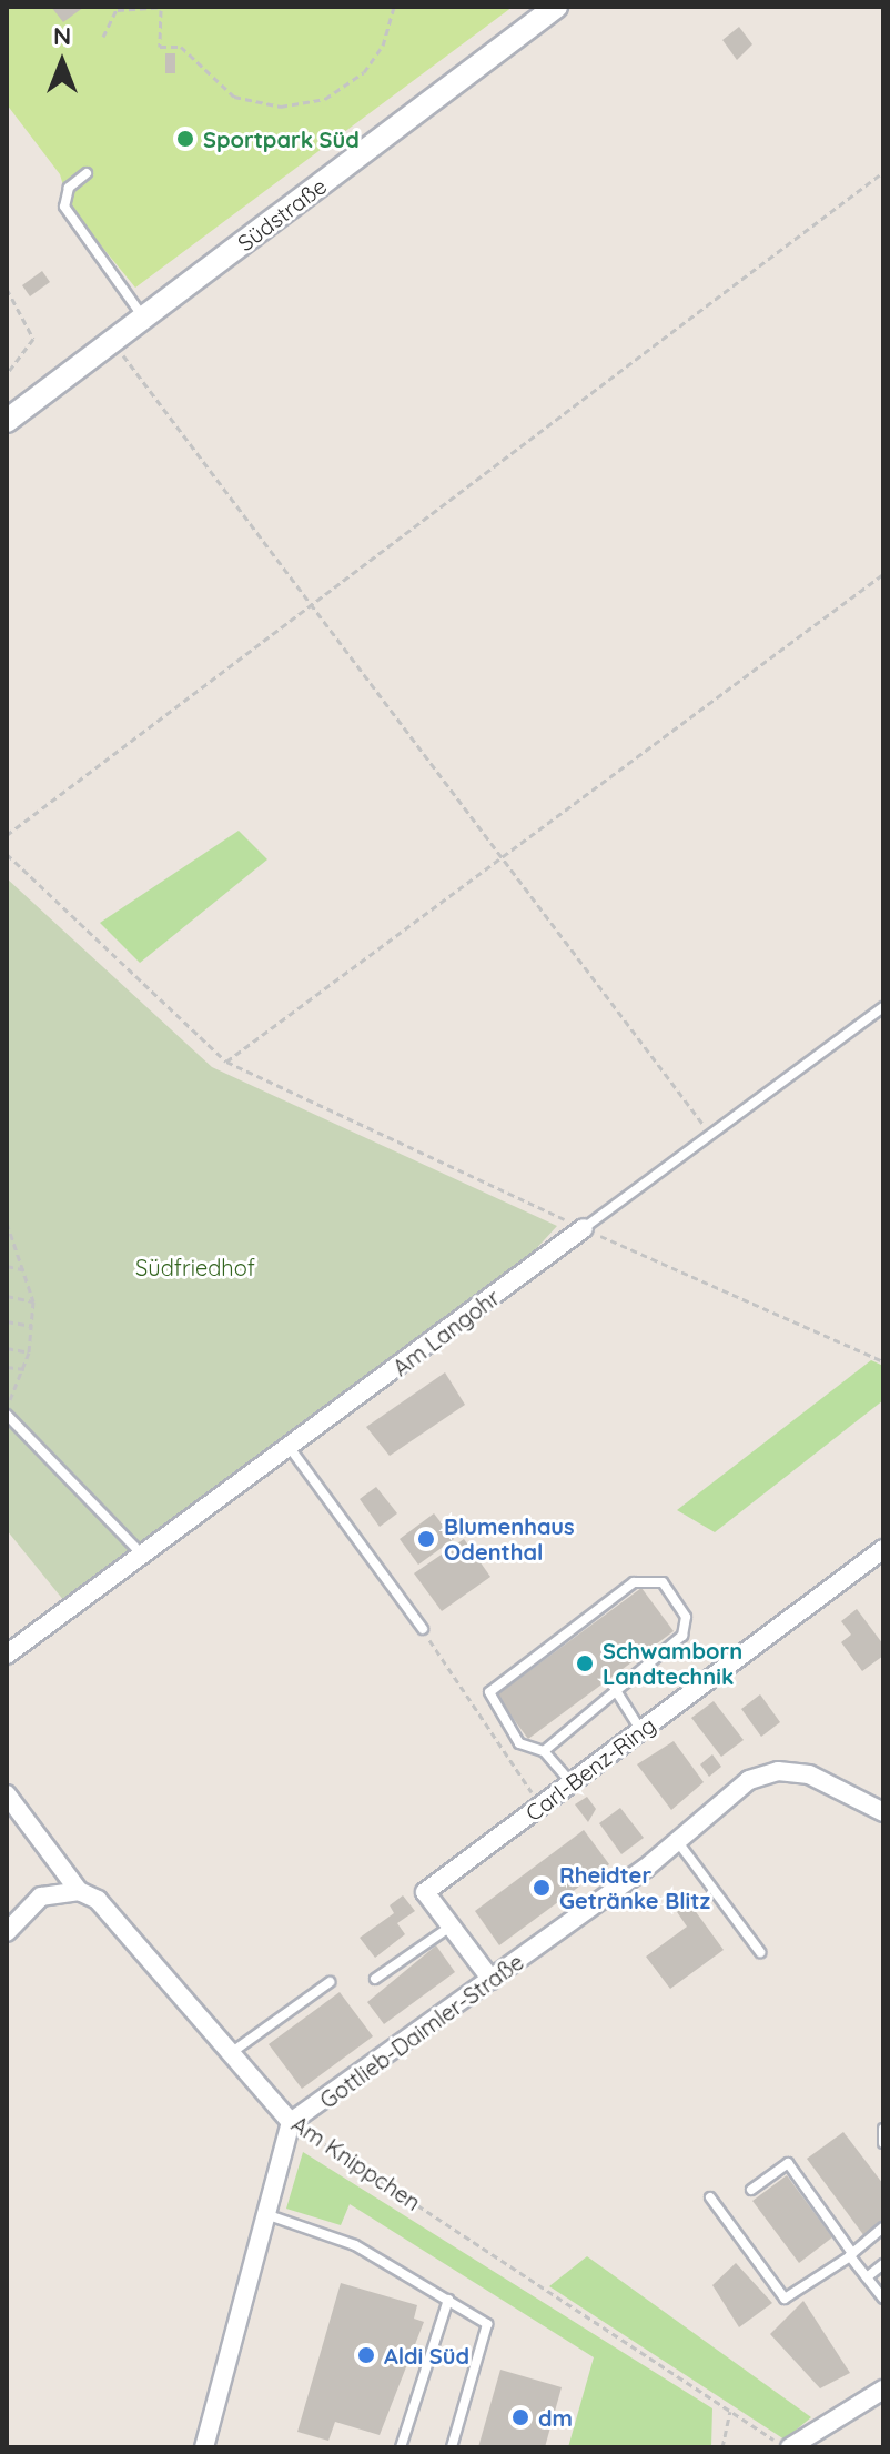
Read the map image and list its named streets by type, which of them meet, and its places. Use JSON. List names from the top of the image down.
{
  "streets": {
    "street": [
      "Südstraße",
      "Am Langohr",
      "Carl-Benz-Ring",
      "Gottlieb-Daimler-Straße",
      "Am Knippchen"
    ]
  },
  "crossings": [
    ["Gottlieb-Daimler-Straße", "Am Knippchen"]
  ],
  "parks": ["Südfriedhof"],
  "places": [
    "Sportpark Süd",
    "Blumenhaus Odenthal",
    "Schwamborn Landtechnik",
    "Rheidter Getränke Blitz",
    "Aldi Süd",
    "dm"
  ],
  "north": "top"
}
